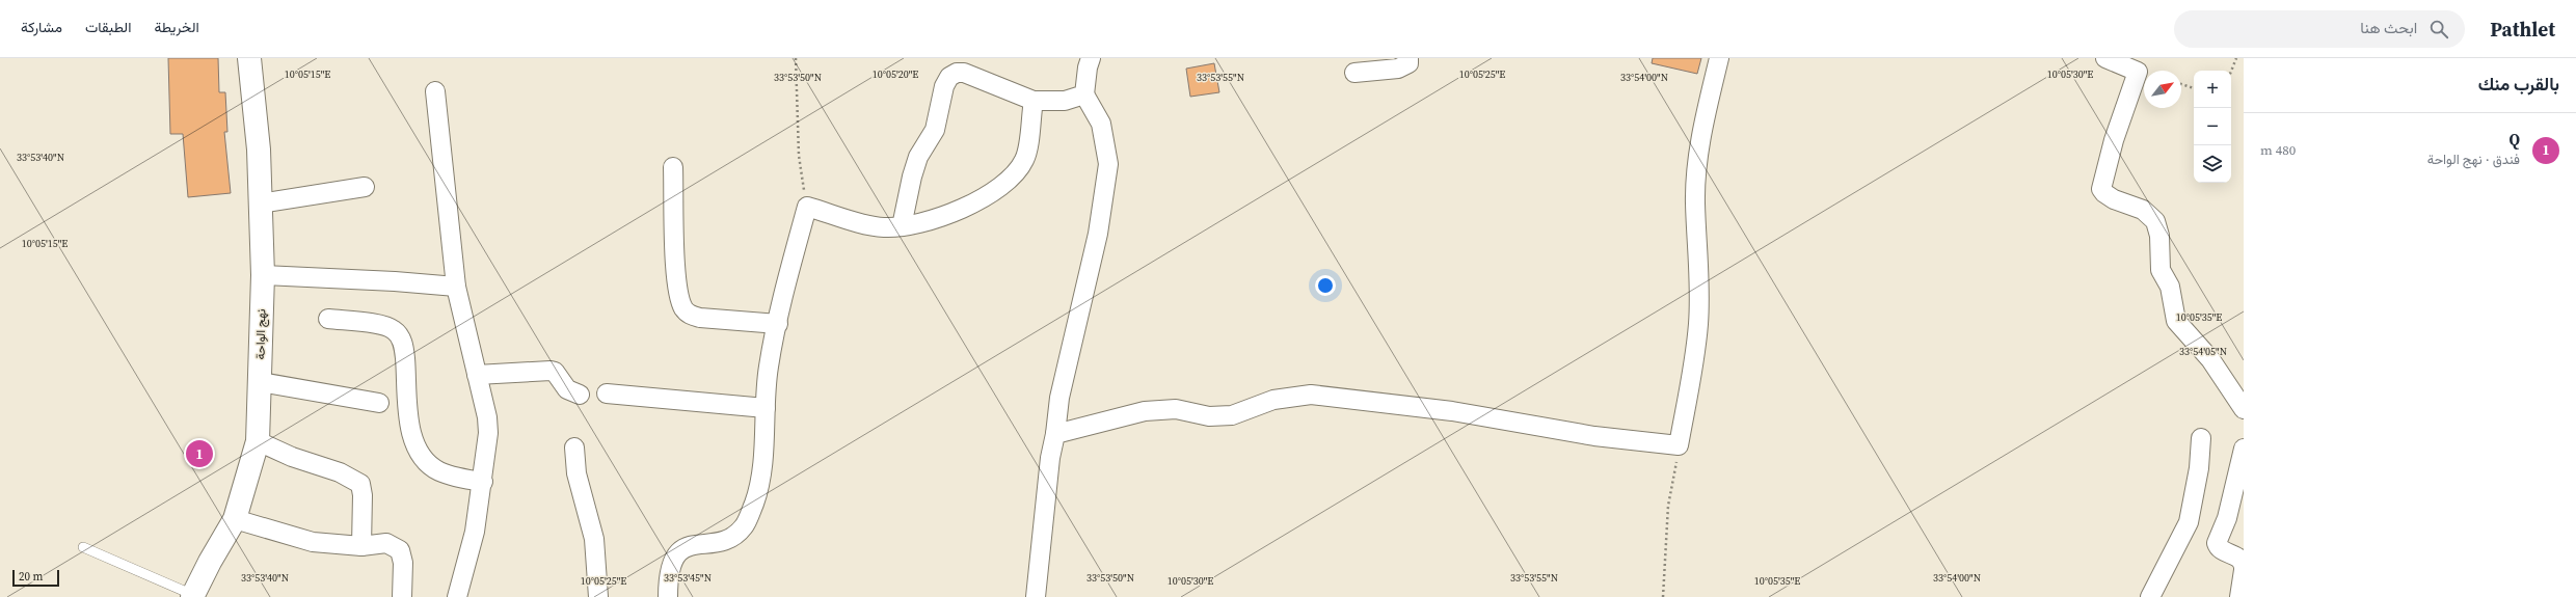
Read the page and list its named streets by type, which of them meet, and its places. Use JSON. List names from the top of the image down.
{
  "streets": {
    "street": ["نهج الواحة"]
  },
  "scale_bar": "20 m",
  "north": "top right",
  "page": {
    "header": "Pathlet",
    "search": "ابحث هنا",
    "nav": ["الخريطة", "الطبقات", "مشاركة"],
    "heading": "بالقرب منك",
    "map_buttons": ["+", "−"],
    "list": [
      {
        "mark": "1",
        "name": "Q",
        "note": "فندق · نهج الواحة",
        "value": "480 m"
      }
    ],
    "pins": "1",
    "scale": "20 m"
  },
  "coordinates": [
    "10°05'15\"E",
    "10°05'20\"E",
    "10°05'25\"E",
    "10°05'30\"E",
    "33°53'50\"N",
    "33°53'55\"N",
    "33°54'00\"N",
    "33°53'40\"N",
    "10°05'35\"E",
    "33°54'05\"N",
    "33°53'45\"N"
  ]
}
